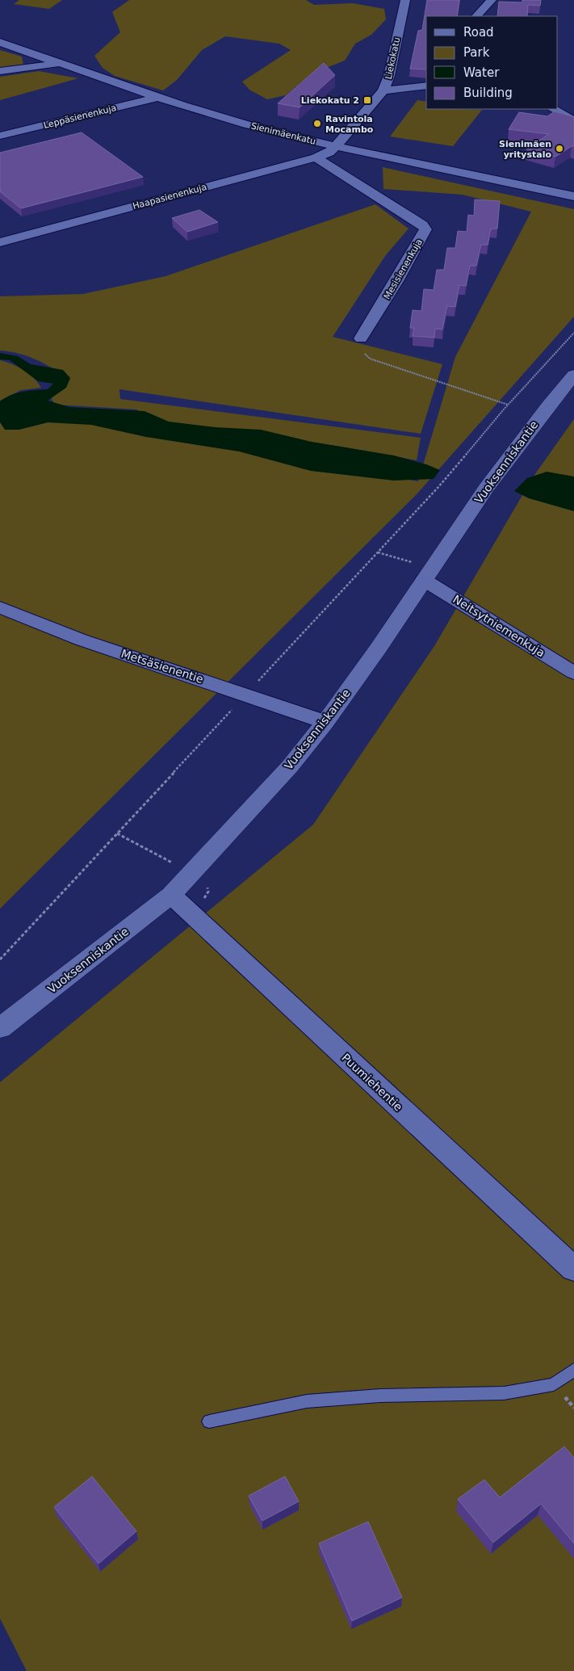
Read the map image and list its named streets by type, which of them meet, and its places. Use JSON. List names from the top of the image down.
{
  "streets": {
    "street": [
      "Liekokatu",
      "Leppäsienenkuja",
      "Sienimäenkatu",
      "Haapasienenkuja",
      "Mesisienenkuja",
      "Vuoksenniskantie",
      "Neitsytniemenkuja",
      "Metsäsienentie",
      "Puumiehentie"
    ]
  },
  "crossings": [
    ["Liekokatu", "Sienimäenkatu"],
    ["Liekokatu", "Haapasienenkuja"],
    ["Leppäsienenkuja", "Sienimäenkatu"],
    ["Sienimäenkatu", "Haapasienenkuja"],
    ["Haapasienenkuja", "Mesisienenkuja"],
    ["Vuoksenniskantie", "Neitsytniemenkuja"],
    ["Vuoksenniskantie", "Metsäsienentie"],
    ["Vuoksenniskantie", "Puumiehentie"]
  ],
  "places": {
    "transit": ["Liekokatu 2"],
    "other": ["Ravintola Mocambo", "Sienimäen yritystalo"]
  },
  "legend": [
    "Road",
    "Park",
    "Water",
    "Building"
  ]
}
